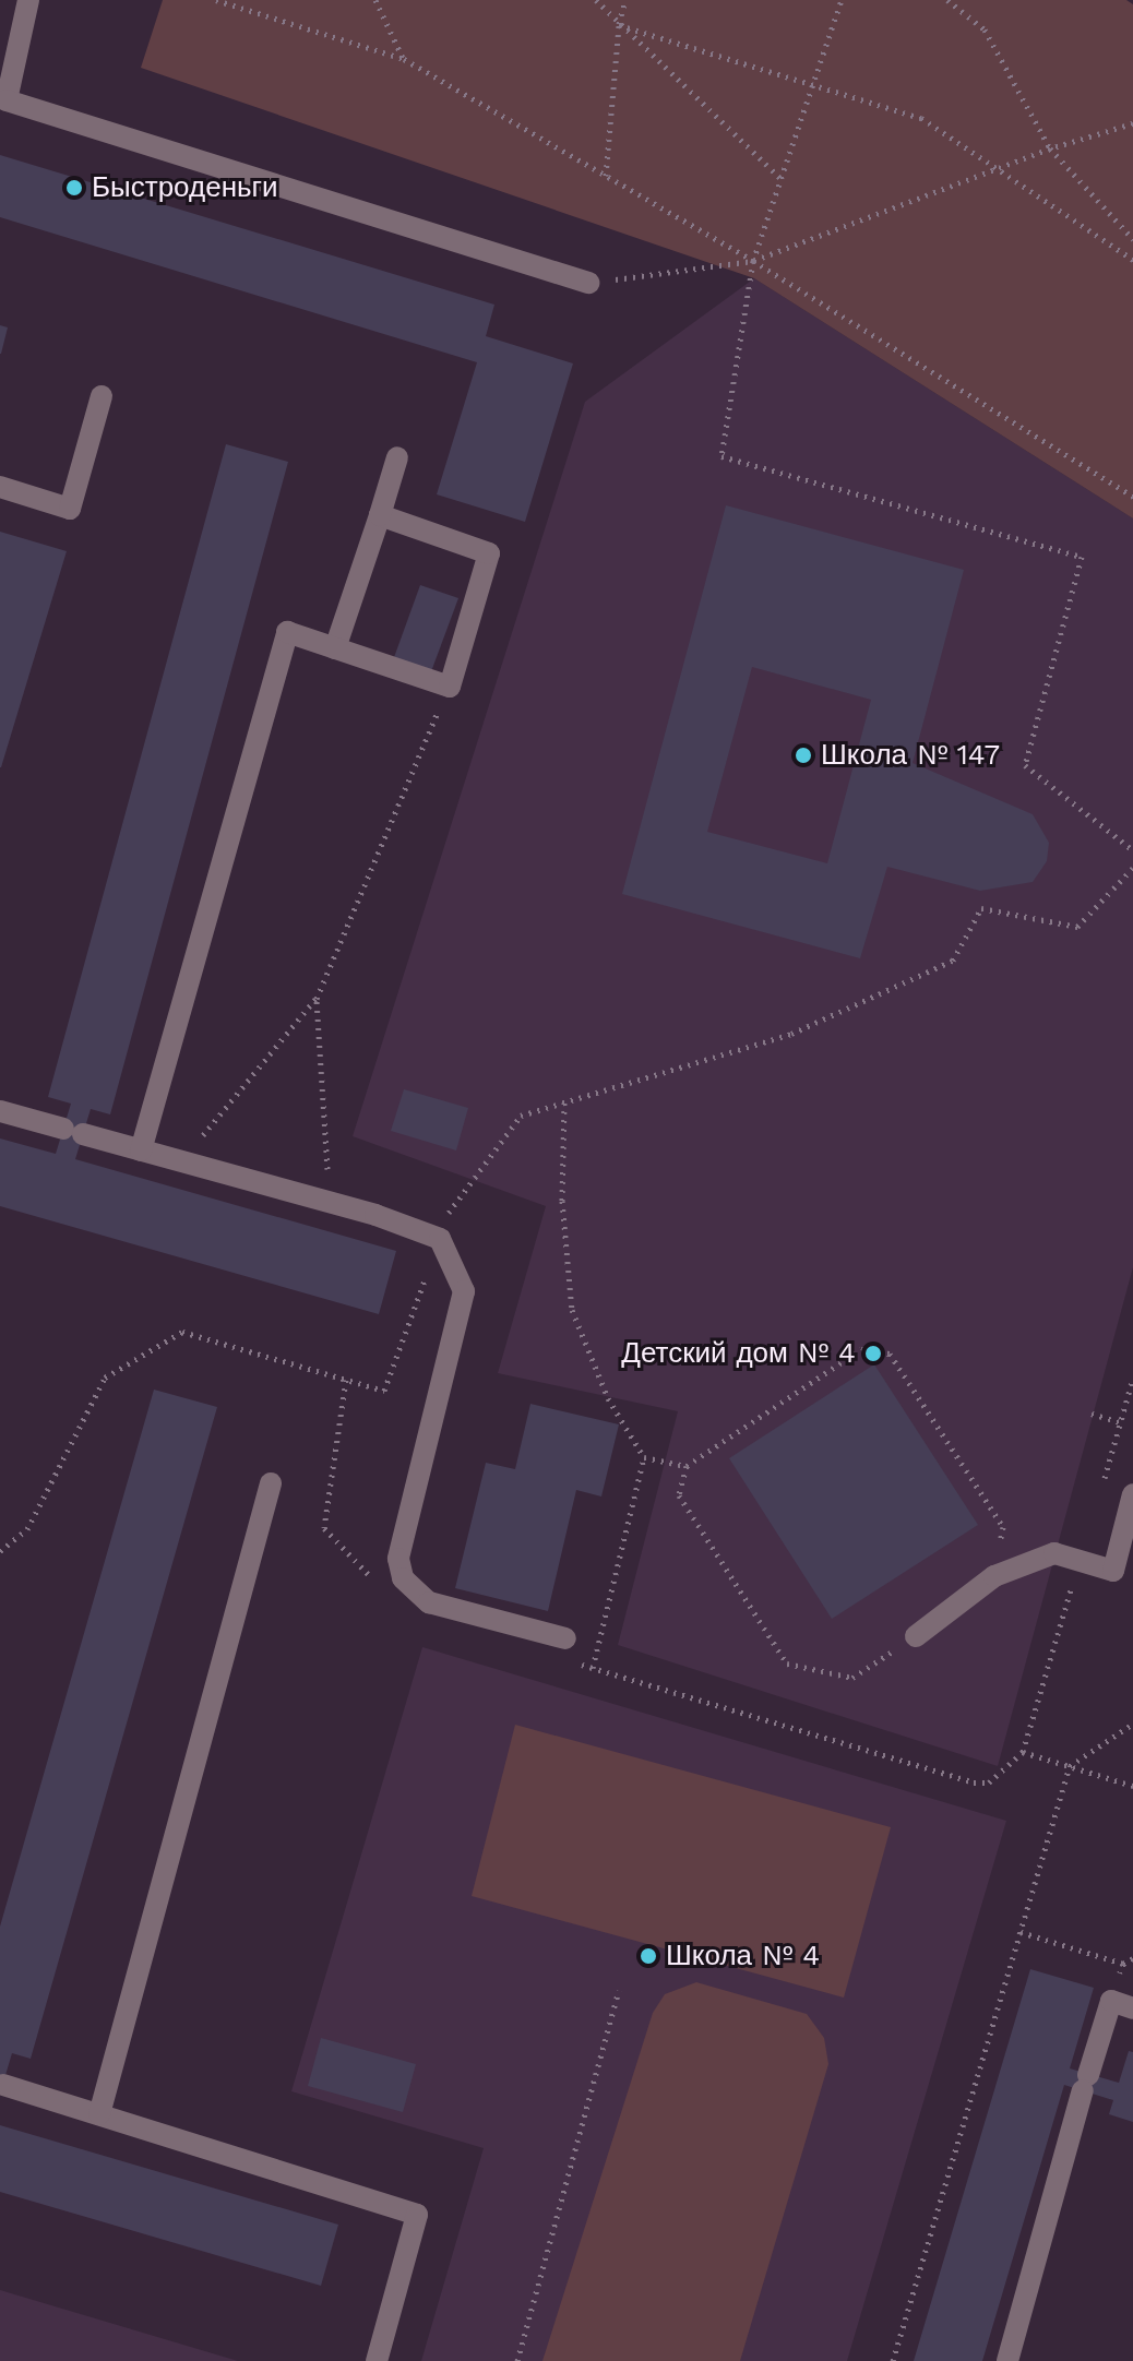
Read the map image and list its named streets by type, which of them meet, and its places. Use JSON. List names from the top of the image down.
{
  "places": [
    "Быстроденьги",
    "Школа № 147",
    "Детский дом № 4",
    "Школа № 4"
  ]
}
